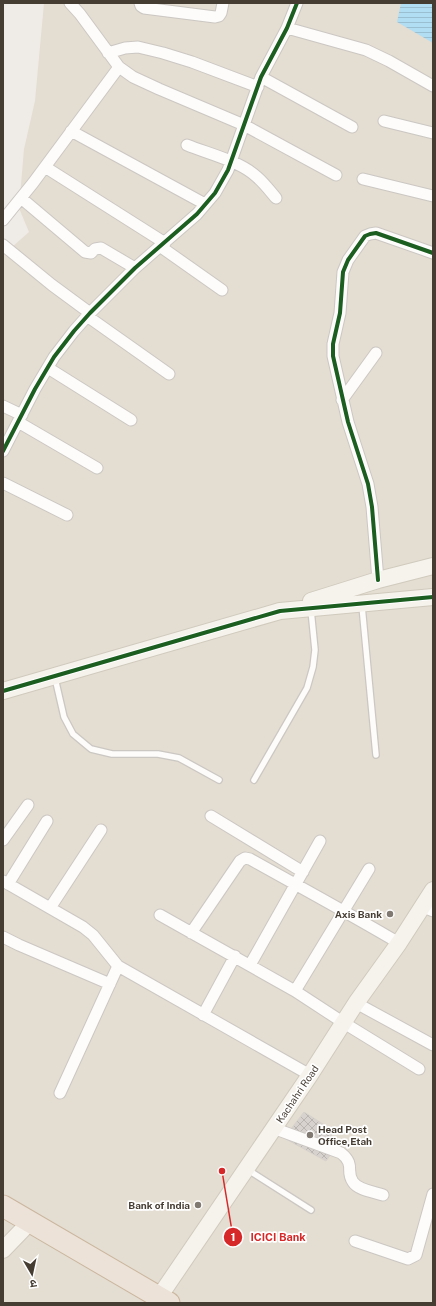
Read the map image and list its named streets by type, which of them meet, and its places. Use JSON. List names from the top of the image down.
{
  "streets": {
    "street": ["Kachahri Road"]
  },
  "places": [
    "Axis Bank",
    "Head Post Office,Etah",
    "ICICI Bank",
    "Bank of India"
  ],
  "north": "bottom"
}
